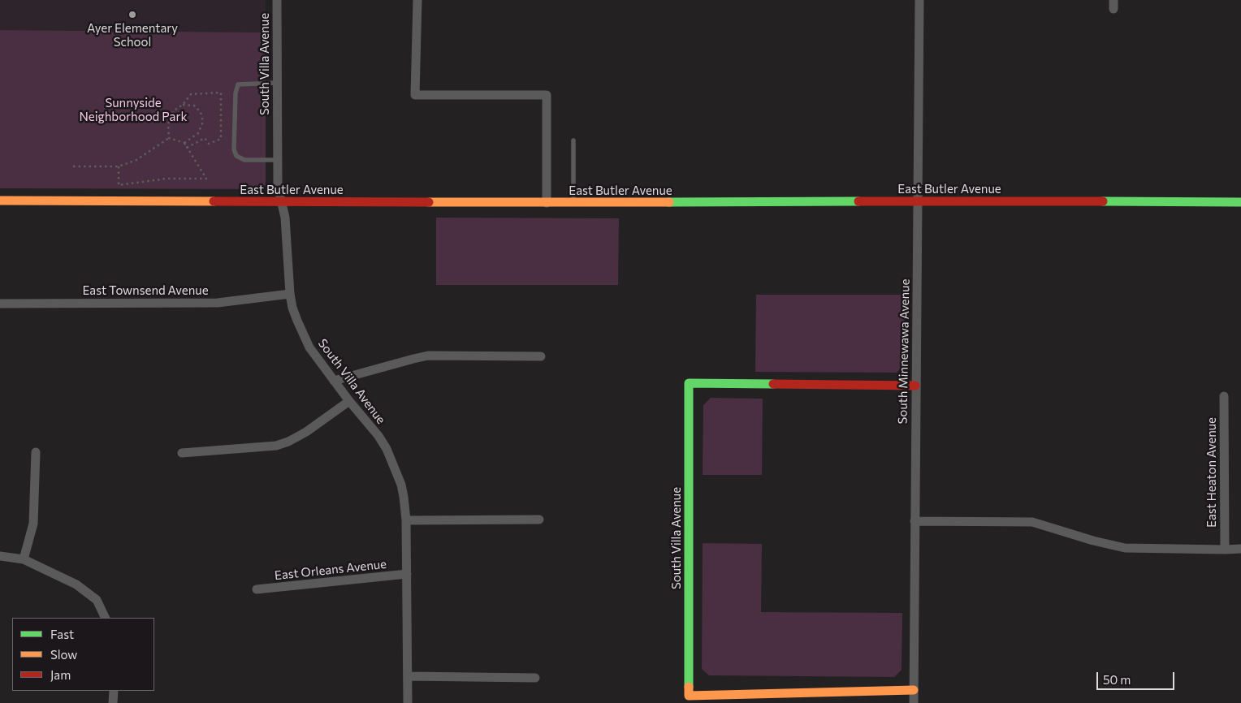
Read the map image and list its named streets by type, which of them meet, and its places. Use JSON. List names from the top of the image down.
{
  "streets": {
    "street": [
      "South Villa Avenue",
      "East Butler Avenue",
      "East Townsend Avenue",
      "South Minnewawa Avenue",
      "East Heaton Avenue",
      "East Orleans Avenue"
    ]
  },
  "crossings": [
    ["South Villa Avenue", "East Butler Avenue"],
    ["South Villa Avenue", "East Townsend Avenue"],
    ["South Villa Avenue", "South Minnewawa Avenue"],
    ["South Villa Avenue", "East Orleans Avenue"],
    ["East Butler Avenue", "South Minnewawa Avenue"]
  ],
  "parks": ["Sunnyside Neighborhood Park"],
  "places": ["Ayer Elementary School"],
  "legend": ["Fast", "Slow", "Jam"],
  "scale_bar": "50 m"
}
